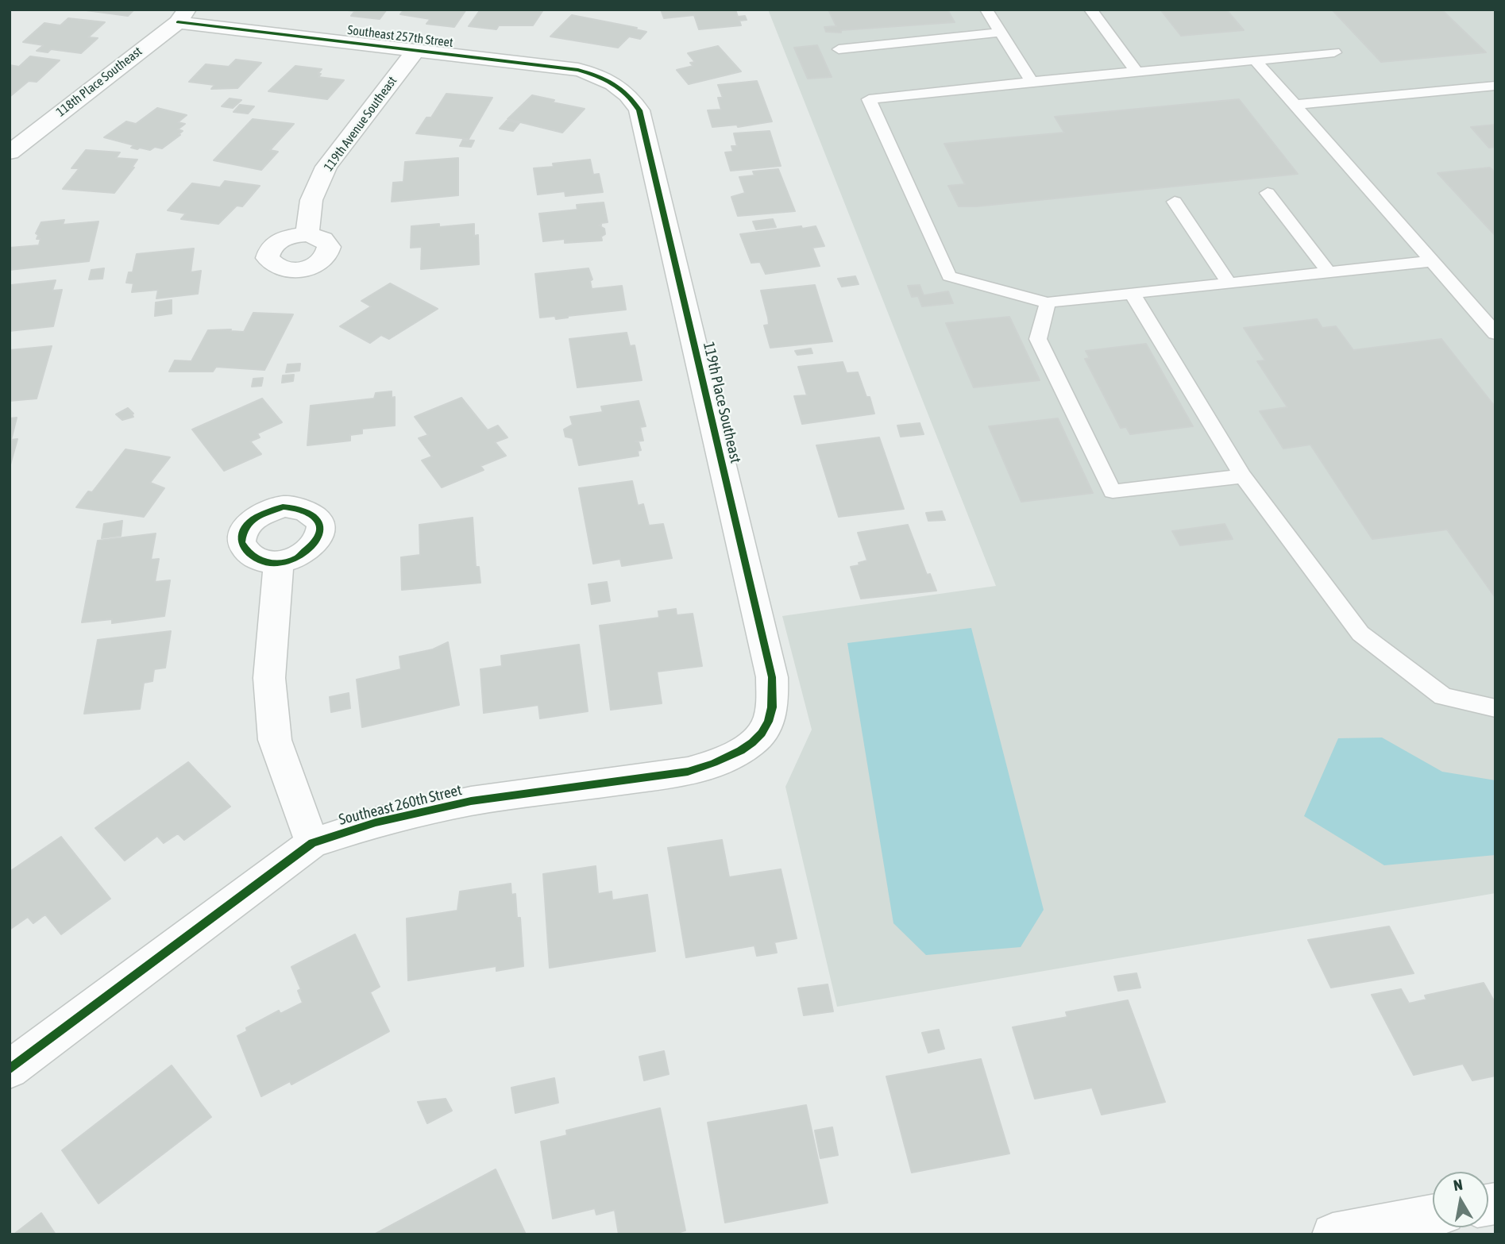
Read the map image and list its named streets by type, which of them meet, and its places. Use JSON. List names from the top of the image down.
{
  "streets": {
    "street": [
      "Southeast 257th Street",
      "118th Place Southeast",
      "119th Avenue Southeast",
      "119th Place Southeast",
      "Southeast 260th Street"
    ]
  },
  "crossings": [
    ["Southeast 257th Street", "118th Place Southeast"],
    ["Southeast 257th Street", "119th Avenue Southeast"],
    ["Southeast 257th Street", "119th Place Southeast"],
    ["119th Place Southeast", "Southeast 260th Street"]
  ],
  "north": "top"
}
